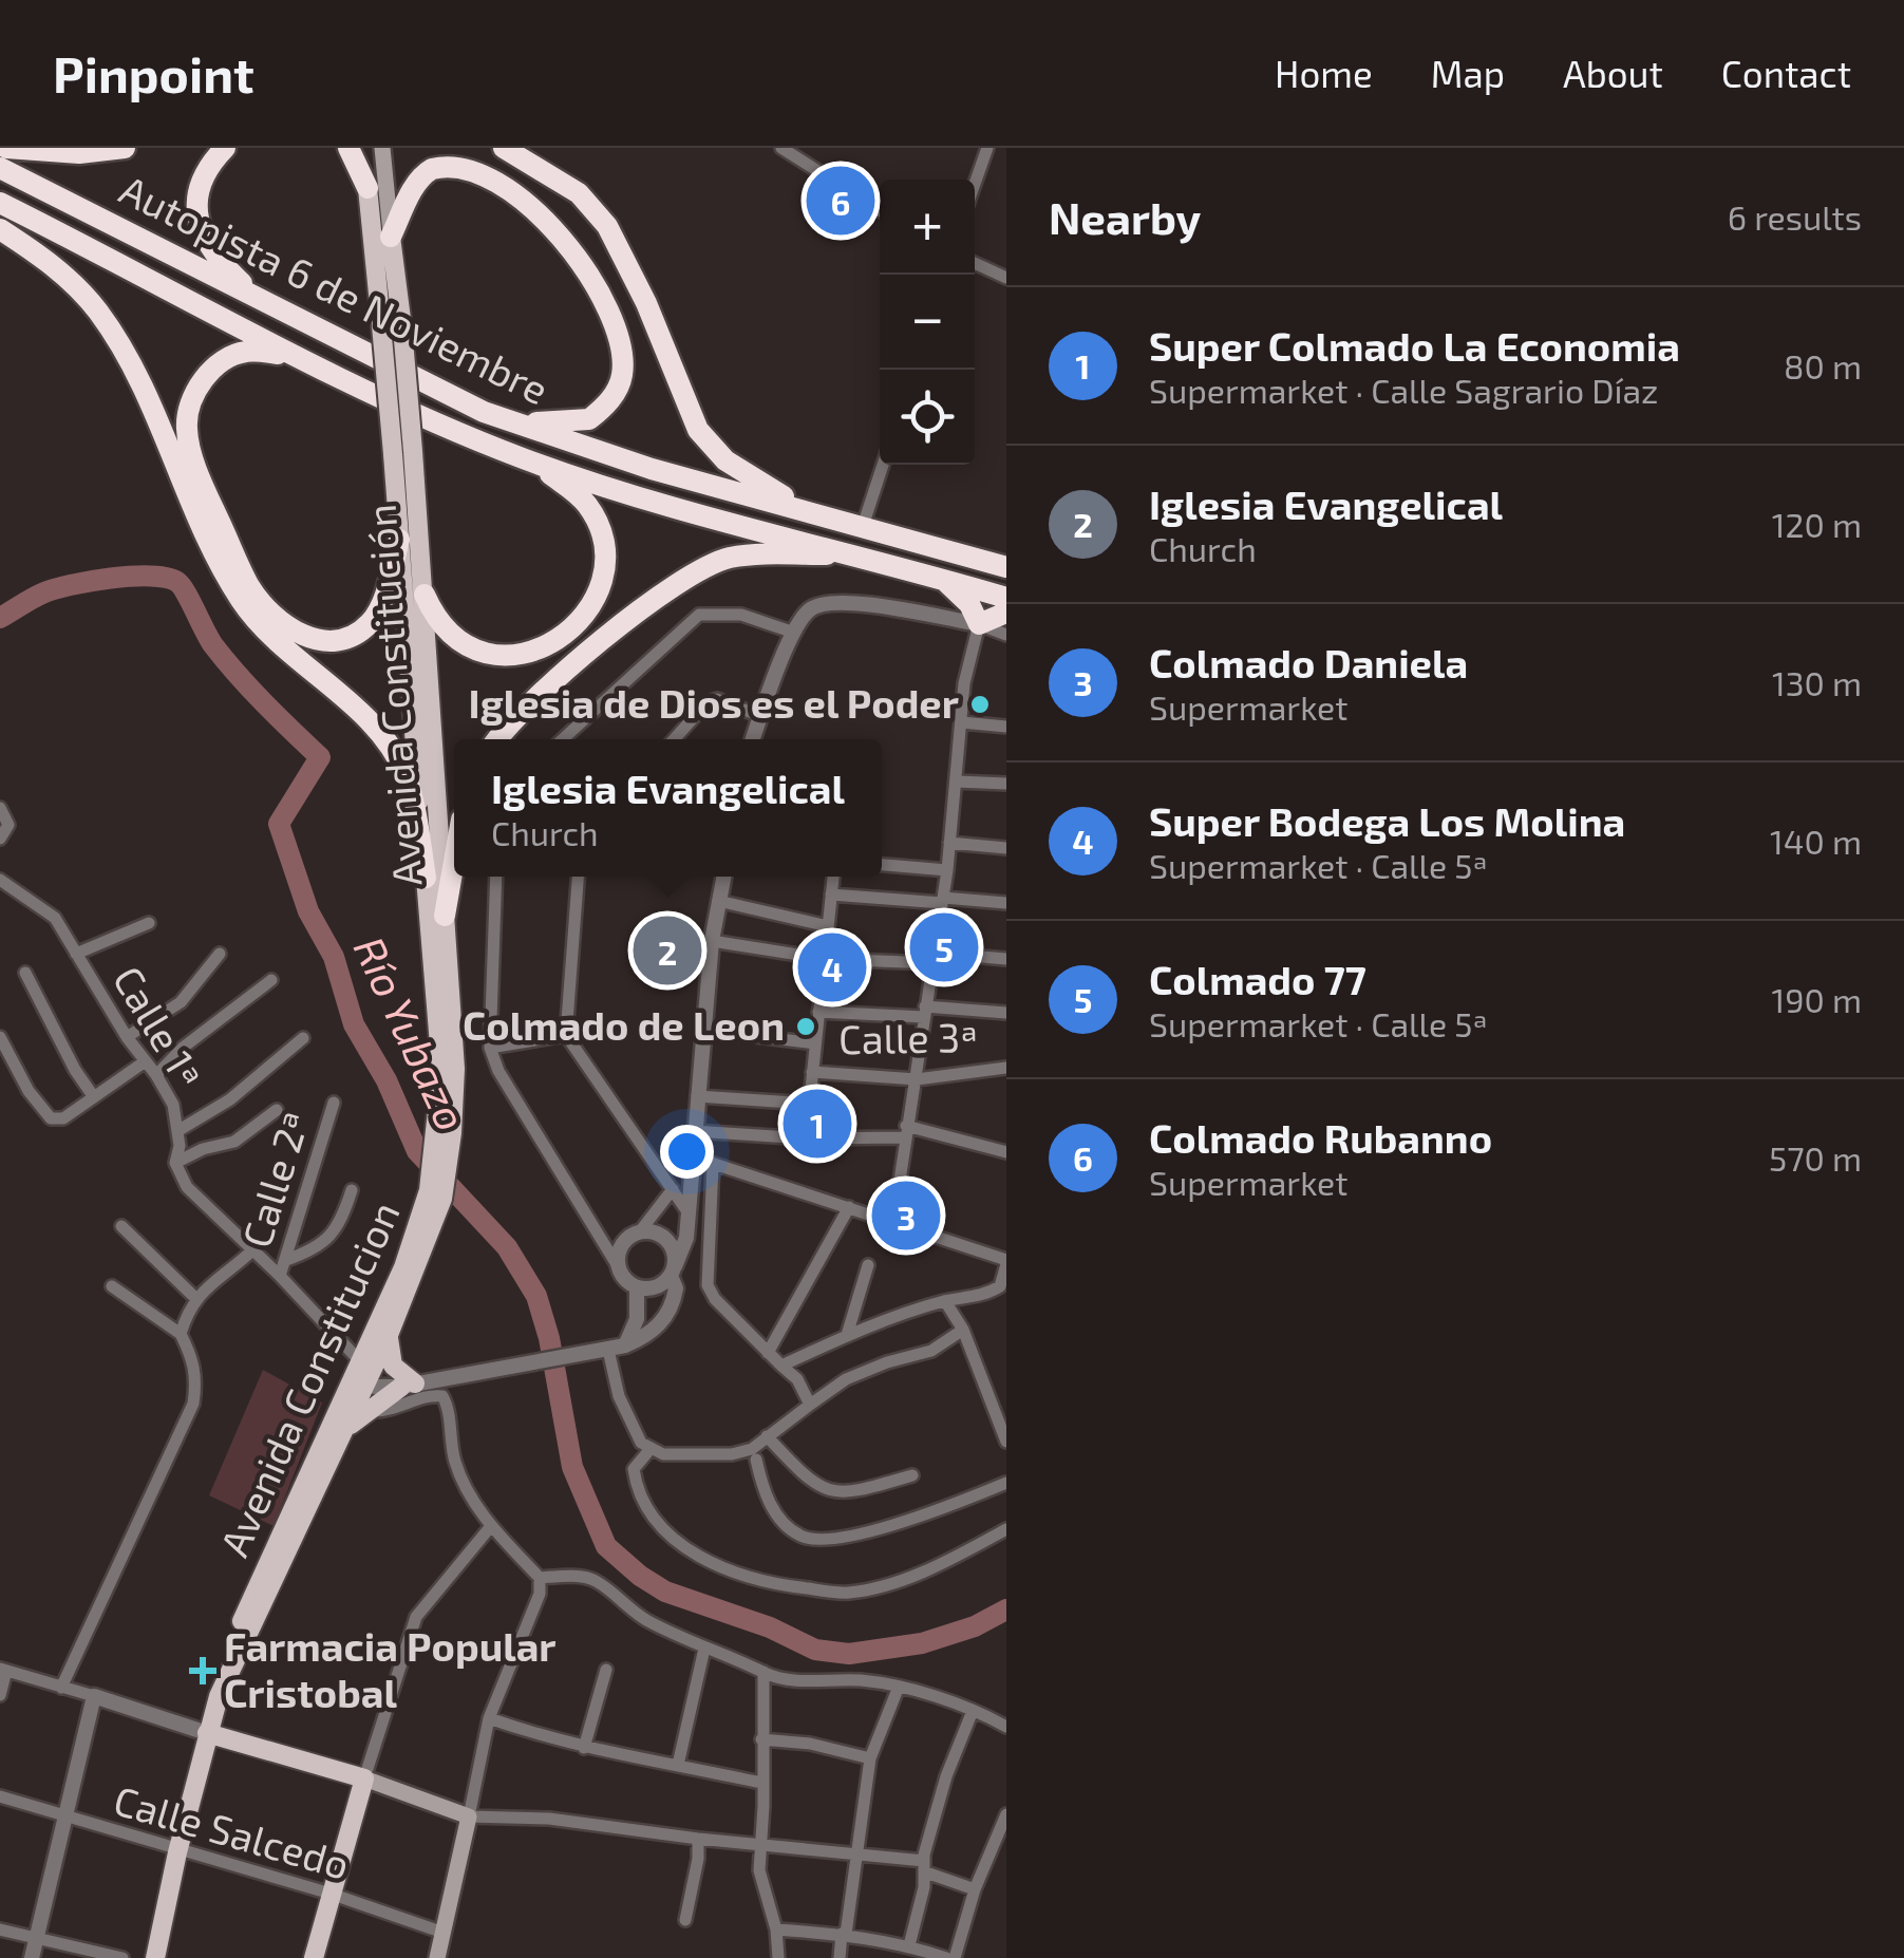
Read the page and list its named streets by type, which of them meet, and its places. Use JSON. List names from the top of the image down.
{
  "streets": {
    "highway": ["Autopista 6 de Noviembre"],
    "main road": ["Avenida Constitución", "Avenida Constitucion"],
    "street": [
      "Calle 1ª",
      "Calle 3ª",
      "Calle 2ª",
      "Calle Salcedo"
    ]
  },
  "crossings": [
    ["Avenida Constitución", "Avenida Constitucion"]
  ],
  "water": ["Río Yubazo"],
  "places": {
    "other": ["Iglesia de Dios es el Poder", "Colmado de Leon"],
    "health": ["Farmacia Popular Cristobal"]
  },
  "page": {
    "header": "Pinpoint",
    "nav": [
      "Home",
      "Map",
      "About",
      "Contact"
    ],
    "heading": ["Nearby", "6 results"],
    "pins": [
      "6",
      "5",
      "2",
      "4",
      "1",
      "3"
    ],
    "map_buttons": ["+", "−"],
    "list": [
      {
        "mark": "1",
        "name": "Super Colmado La Economia",
        "note": "Supermarket · Calle Sagrario Díaz",
        "value": "80 m"
      },
      {
        "mark": "2",
        "name": "Iglesia Evangelical",
        "note": "Church",
        "value": "120 m"
      },
      {
        "mark": "3",
        "name": "Colmado Daniela",
        "note": "Supermarket",
        "value": "130 m"
      },
      {
        "mark": "4",
        "name": "Super Bodega Los Molina",
        "note": "Supermarket · Calle 5ª",
        "value": "140 m"
      },
      {
        "mark": "5",
        "name": "Colmado 77",
        "note": "Supermarket · Calle 5ª",
        "value": "190 m"
      },
      {
        "mark": "6",
        "name": "Colmado Rubanno",
        "note": "Supermarket",
        "value": "570 m"
      }
    ],
    "popup": ["Iglesia Evangelical", "Church"]
  }
}
